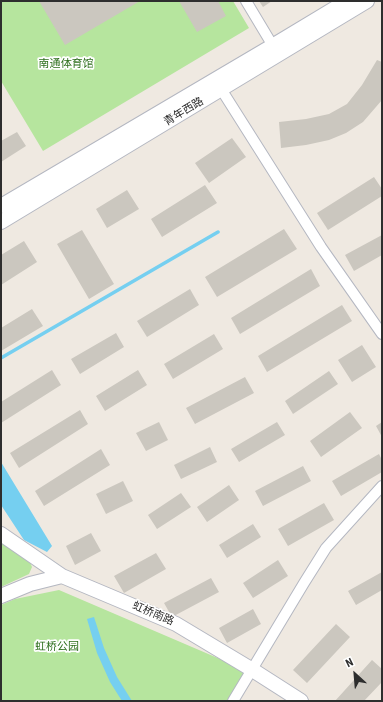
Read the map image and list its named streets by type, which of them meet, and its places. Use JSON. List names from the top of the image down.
{
  "streets": {
    "main road": ["青年西路", "虹桥南路"]
  },
  "parks": ["南通体育馆", "虹桥公园"],
  "north": "top left"
}
